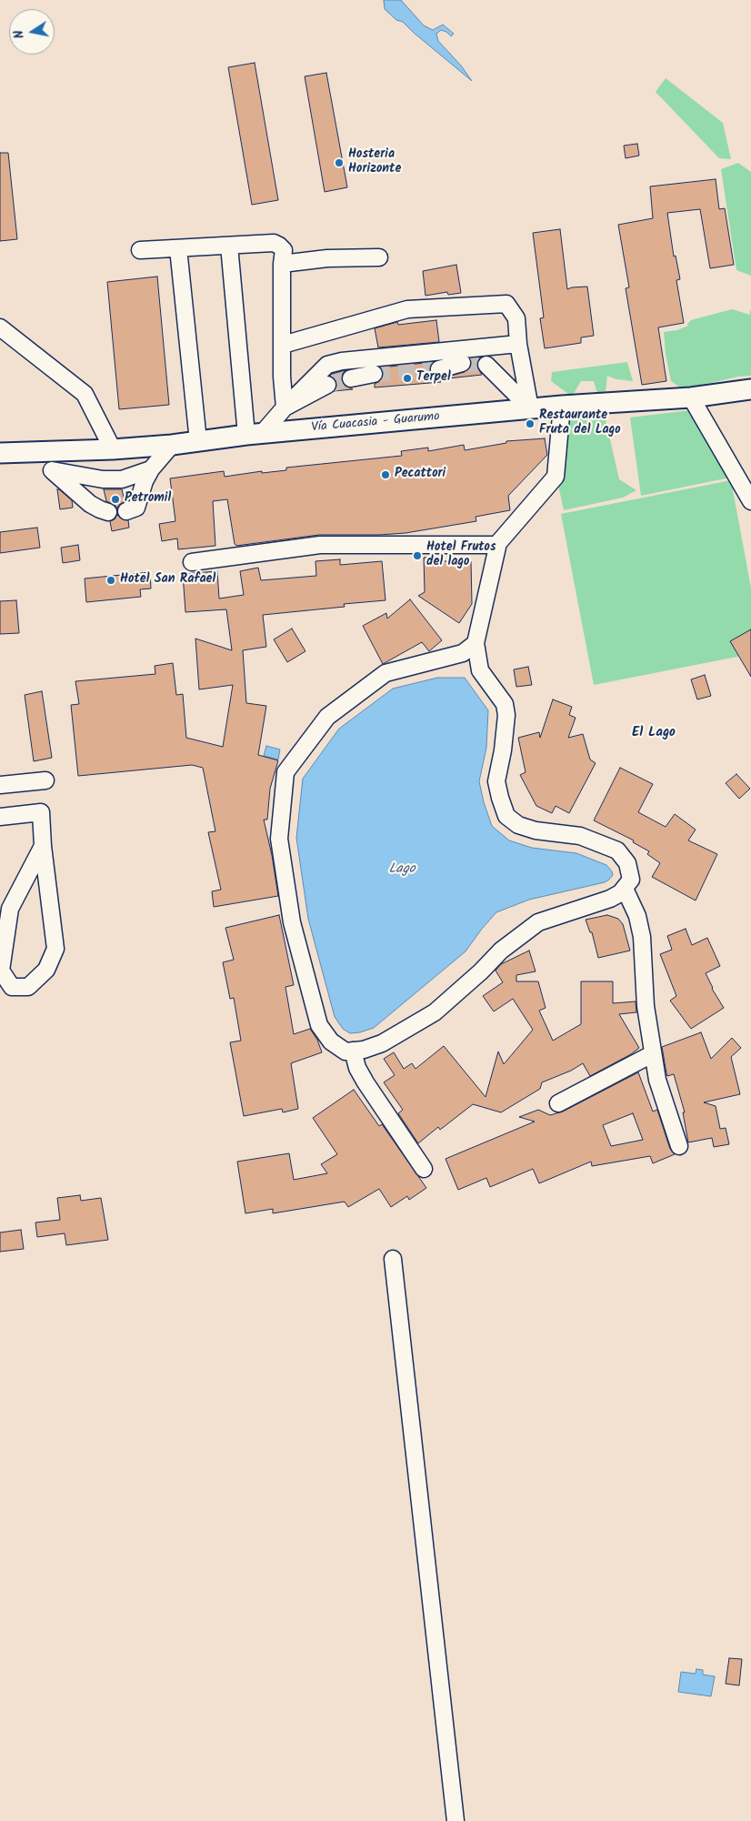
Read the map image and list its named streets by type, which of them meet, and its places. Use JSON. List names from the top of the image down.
{
  "streets": {
    "main road": ["Vía Cuacasia - Guarumo"]
  },
  "districts": ["El Lago"],
  "water": ["Lago"],
  "places": [
    "Hosteria Horizonte",
    "Terpel",
    "Restaurante Fruta del Lago",
    "Pecattori",
    "Petromil",
    "Hotel Frutos del lago",
    "Hotel San Rafael"
  ],
  "north": "left"
}
